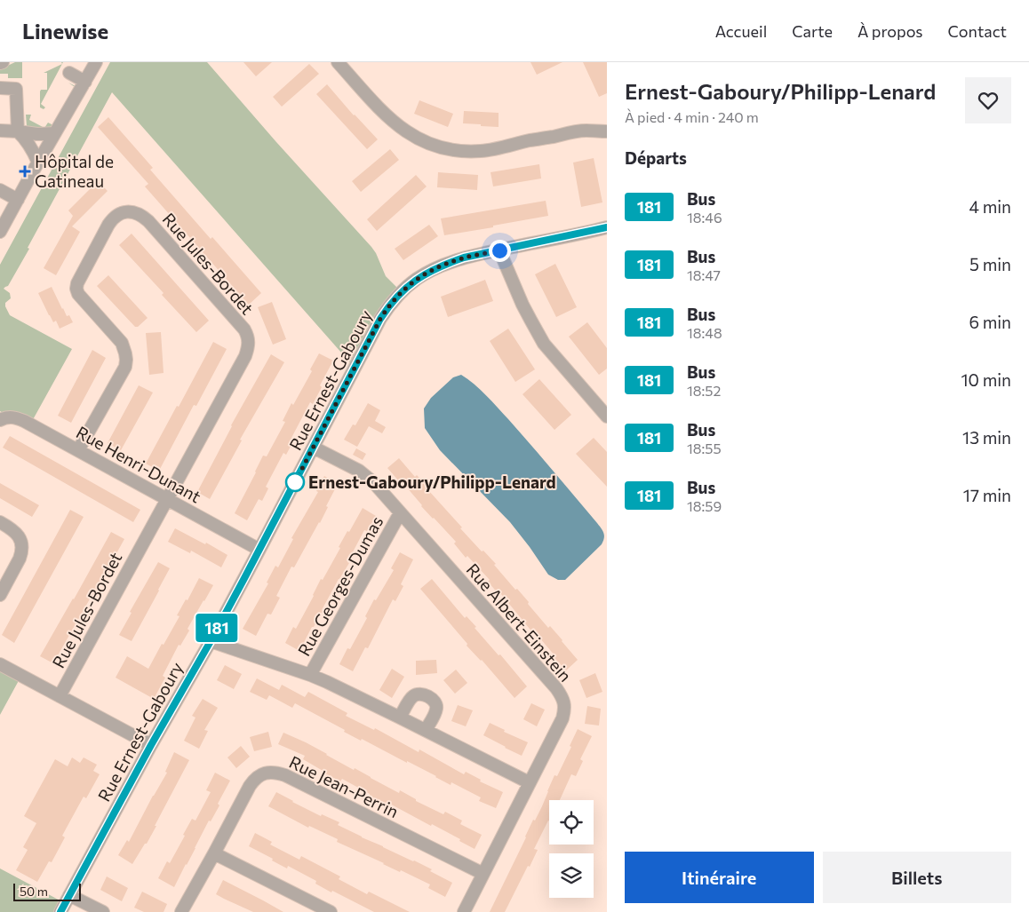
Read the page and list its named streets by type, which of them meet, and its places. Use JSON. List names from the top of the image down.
{
  "streets": {
    "street": [
      "Rue Jules-Bordet",
      "Rue Ernest-Gaboury",
      "Rue Henri-Dunant",
      "Rue Georges-Dumas",
      "Rue Albert-Einstein",
      "Rue Jean-Perrin"
    ]
  },
  "crossings": [
    ["Rue Jules-Bordet", "Rue Henri-Dunant"],
    ["Rue Ernest-Gaboury", "Rue Henri-Dunant"],
    ["Rue Ernest-Gaboury", "Rue Albert-Einstein"],
    ["Rue Georges-Dumas", "Rue Albert-Einstein"],
    ["Rue Albert-Einstein", "Rue Jean-Perrin"]
  ],
  "places": {
    "health": ["Hôpital de Gatineau"],
    "other": ["Ernest-Gaboury/Philipp-Lenard"]
  },
  "lines": ["bus line 181"],
  "scale_bar": "50 m",
  "page": {
    "header": "Linewise",
    "nav": [
      "Accueil",
      "Carte",
      "À propos",
      "Contact"
    ],
    "on_map": "181",
    "heading": [
      ["Ernest-Gaboury/Philipp-Lenard", "À pied · 4 min · 240 m"],
      "Départs"
    ],
    "list": [
      {
        "mark": "181",
        "name": "Bus",
        "note": "18:46",
        "value": "4 min"
      },
      {
        "mark": "181",
        "name": "Bus",
        "note": "18:47",
        "value": "5 min"
      },
      {
        "mark": "181",
        "name": "Bus",
        "note": "18:48",
        "value": "6 min"
      },
      {
        "mark": "181",
        "name": "Bus",
        "note": "18:52",
        "value": "10 min"
      },
      {
        "mark": "181",
        "name": "Bus",
        "note": "18:55",
        "value": "13 min"
      },
      {
        "mark": "181",
        "name": "Bus",
        "note": "18:59",
        "value": "17 min"
      }
    ],
    "buttons": ["Itinéraire", "Billets"],
    "scale": "50 m"
  }
}
